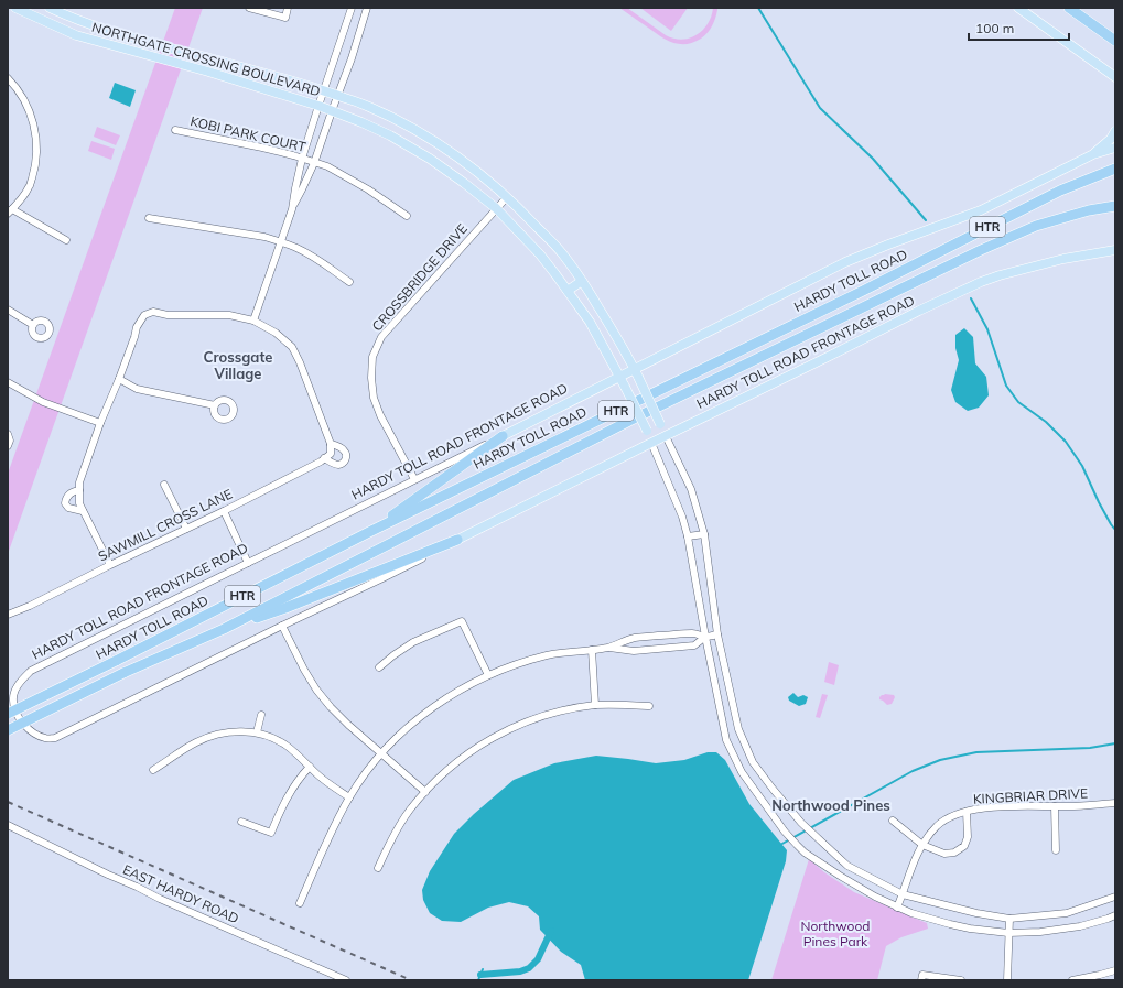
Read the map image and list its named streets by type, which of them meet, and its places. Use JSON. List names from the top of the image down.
{
  "streets": {
    "highway": ["HTR", "HARDY TOLL ROAD"],
    "main road": ["NORTHGATE CROSSING BOULEVARD", "HARDY TOLL ROAD FRONTAGE ROAD"],
    "street": [
      "KOBI PARK COURT",
      "CROSSBRIDGE DRIVE",
      "SAWMILL CROSS LANE",
      "KINGBRIAR DRIVE",
      "EAST HARDY ROAD"
    ]
  },
  "crossings": [
    ["NORTHGATE CROSSING BOULEVARD", "CROSSBRIDGE DRIVE"],
    ["NORTHGATE CROSSING BOULEVARD", "HARDY TOLL ROAD FRONTAGE ROAD"],
    ["NORTHGATE CROSSING BOULEVARD", "KINGBRIAR DRIVE"],
    ["CROSSBRIDGE DRIVE", "HARDY TOLL ROAD FRONTAGE ROAD"]
  ],
  "districts": ["Crossgate Village", "Northwood Pines"],
  "parks": ["Northwood Pines Park"],
  "scale_bar": "100 m"
}
